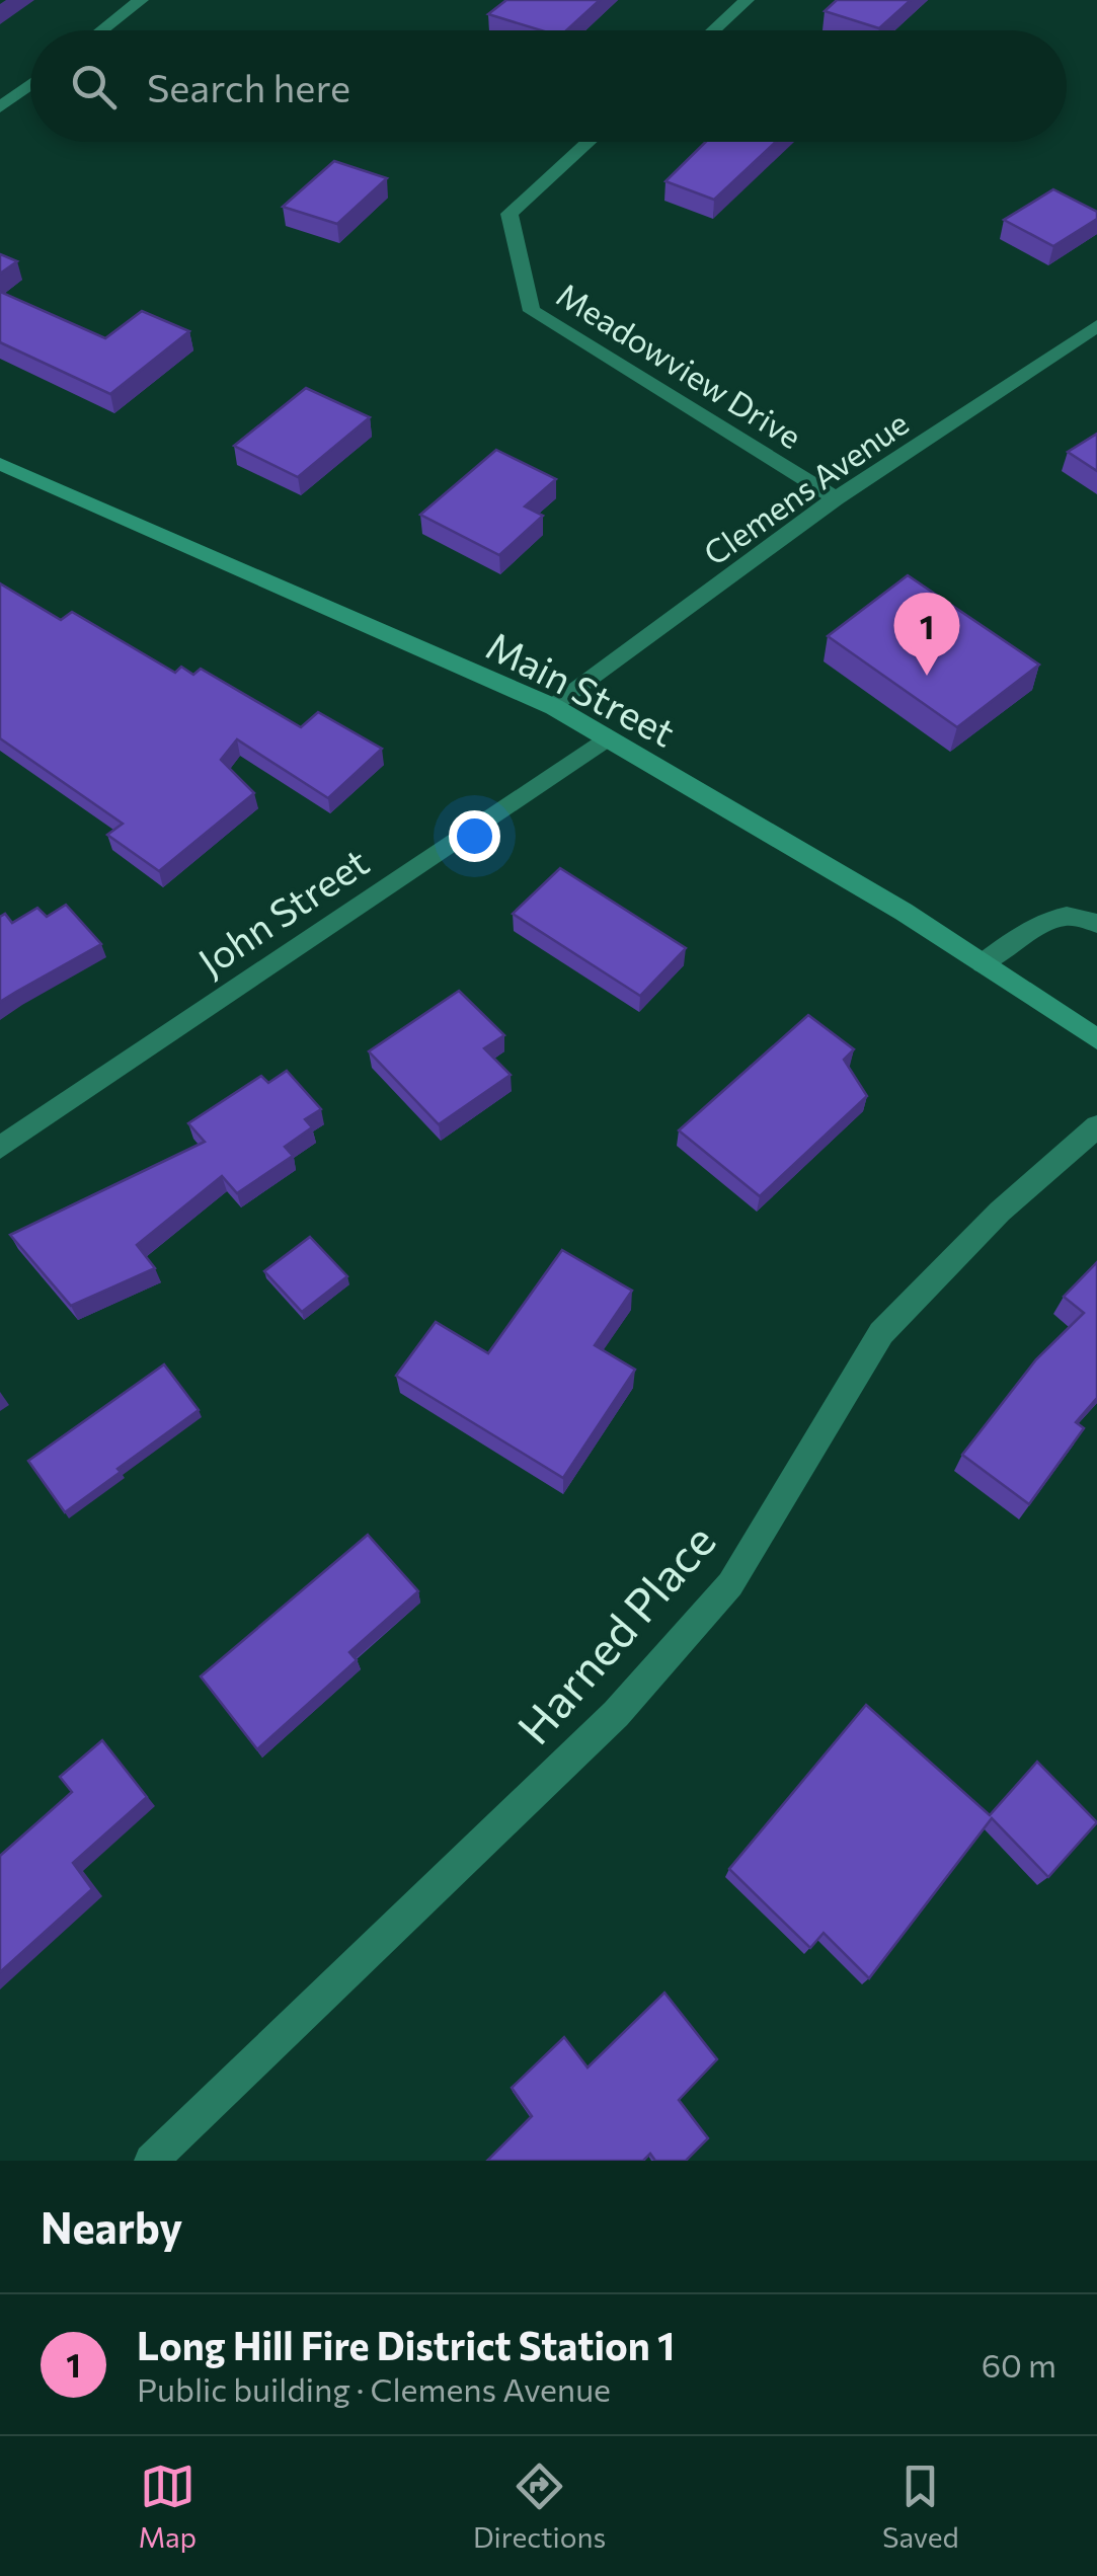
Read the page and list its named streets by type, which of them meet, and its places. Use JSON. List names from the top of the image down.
{
  "streets": {
    "main road": ["Main Street"],
    "street": [
      "Meadowview Drive",
      "Clemens Avenue",
      "John Street",
      "Harned Place"
    ]
  },
  "crossings": [
    ["Meadowview Drive", "Clemens Avenue"],
    ["Clemens Avenue", "Main Street"],
    ["Main Street", "John Street"]
  ],
  "page": {
    "search": "Search here",
    "pins": "1",
    "heading": "Nearby",
    "list": [
      {
        "mark": "1",
        "name": "Long Hill Fire District Station 1",
        "note": "Public building · Clemens Avenue",
        "value": "60 m"
      }
    ],
    "nav": ["Map", "Directions", "Saved"]
  }
}
